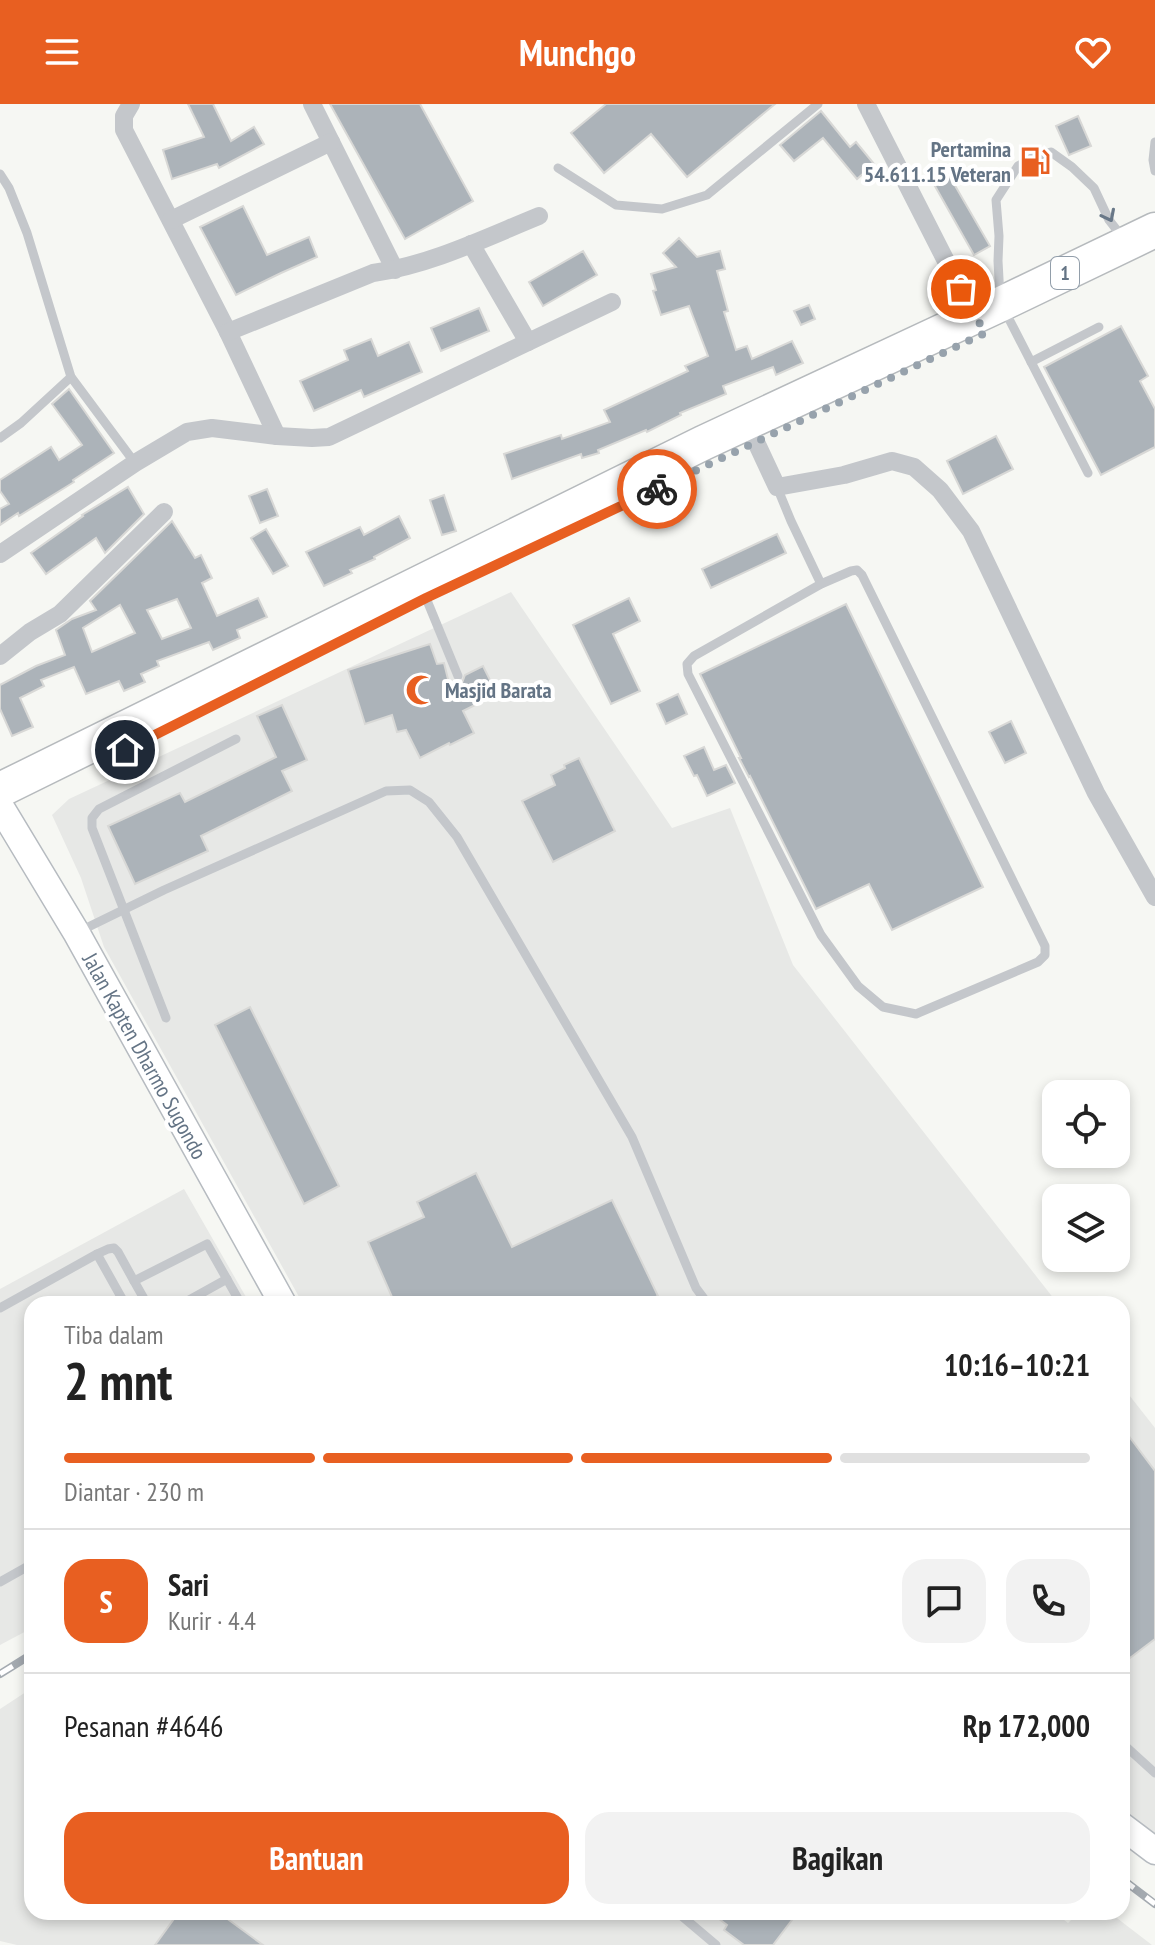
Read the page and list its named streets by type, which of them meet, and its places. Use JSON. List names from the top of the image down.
{
  "streets": {
    "highway": ["1"],
    "main road": ["Jalan Kapten Dharmo Sugondo"]
  },
  "crossings": [
    ["1", "Jalan Kapten Dharmo Sugondo"]
  ],
  "places": {
    "fuel station": ["Pertamina 54.611.15 Veteran"],
    "mosque": ["Masjid Barata"]
  },
  "page": {
    "header": "Munchgo",
    "heading": ["2 mnt", "Tiba dalam", "10:16–10:21"],
    "panel": [
      "Sari",
      "Kurir · 4.4",
      "Pesanan #4646",
      "Rp 172,000"
    ],
    "bar": "Diantar · 230 m",
    "round": "S",
    "buttons": ["Bantuan", "Bagikan"]
  }
}
